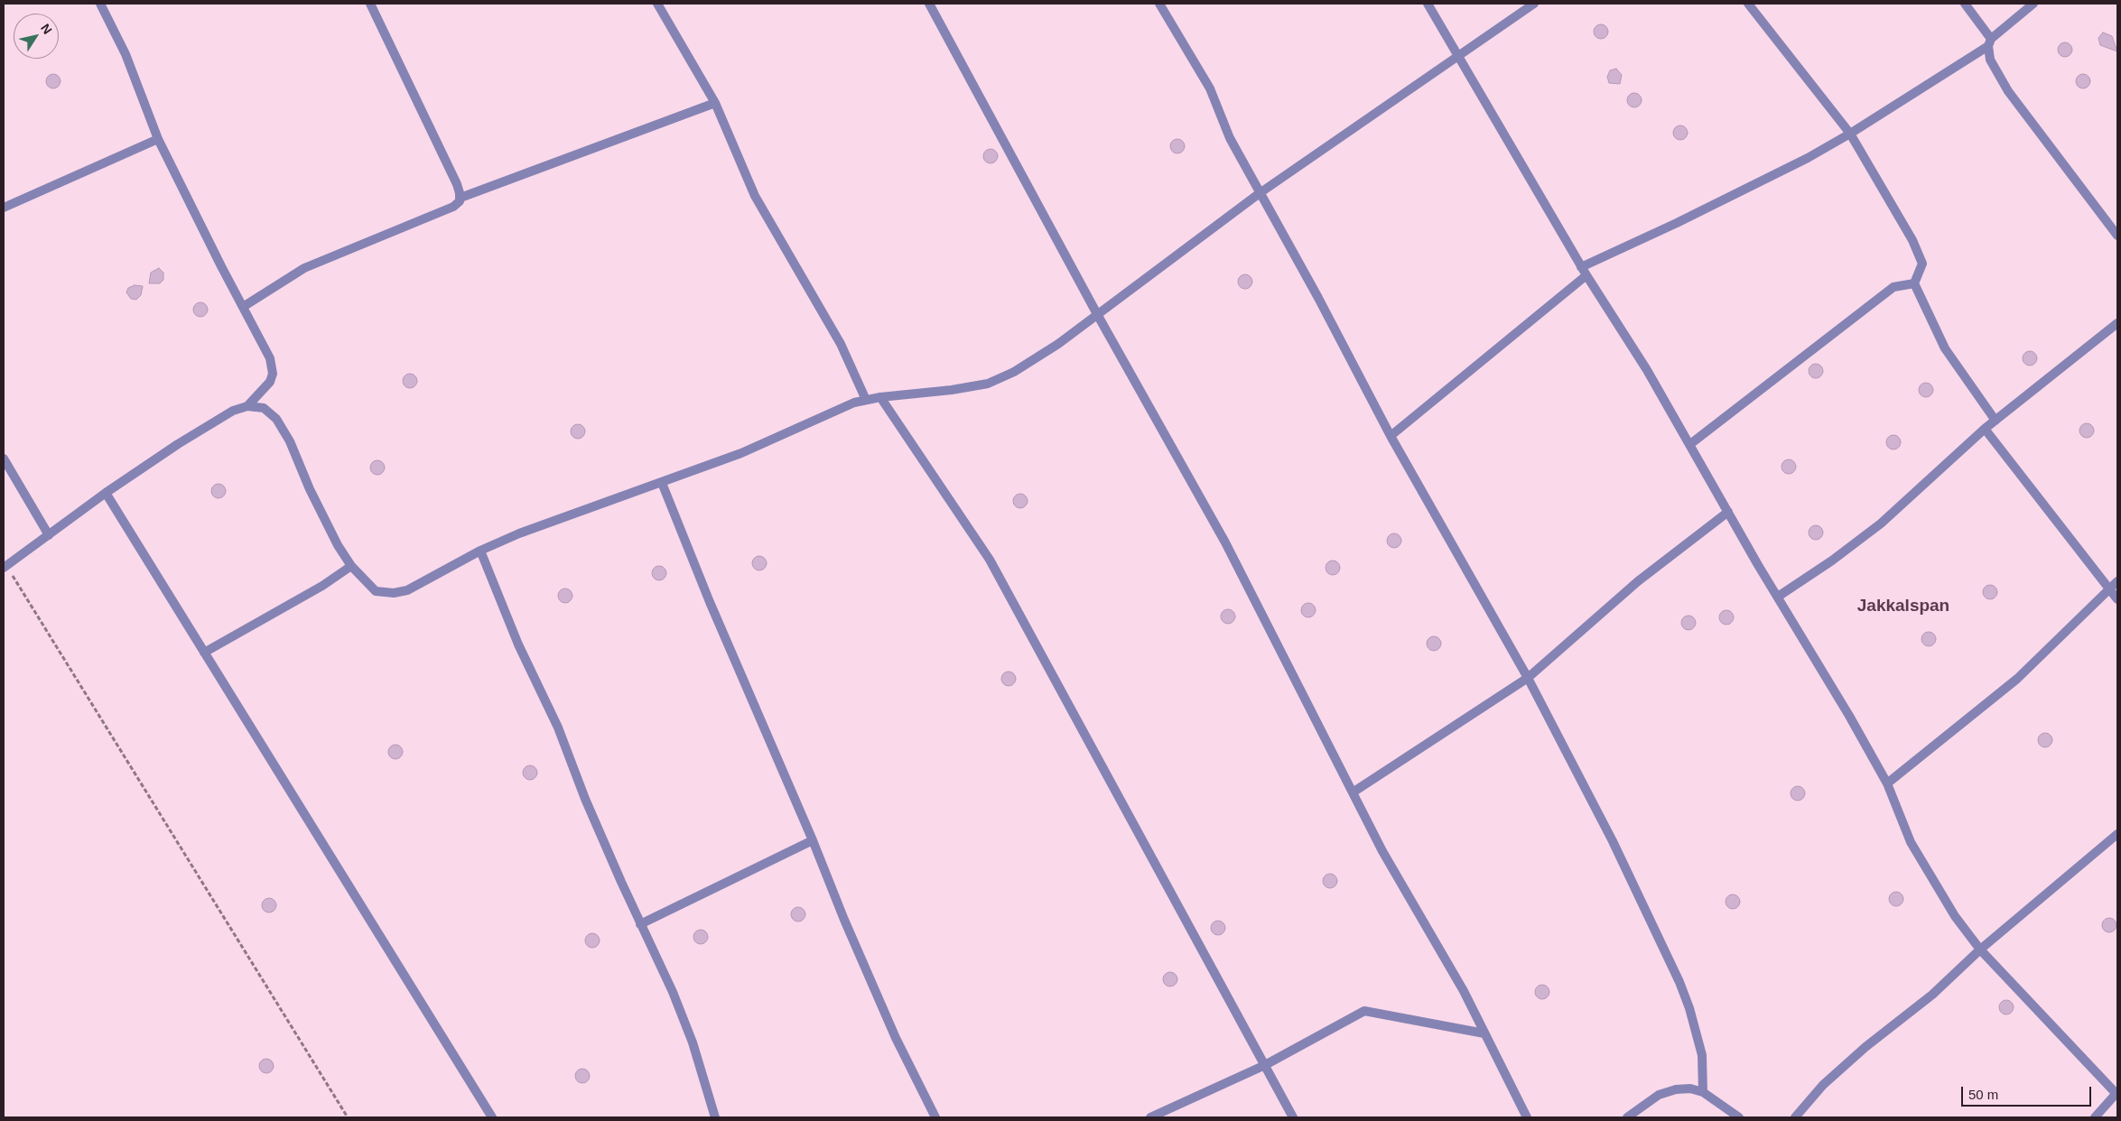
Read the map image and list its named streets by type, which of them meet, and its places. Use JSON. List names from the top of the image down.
{
  "districts": ["Jakkalspan"],
  "scale_bar": "50 m",
  "north": "top right"
}
